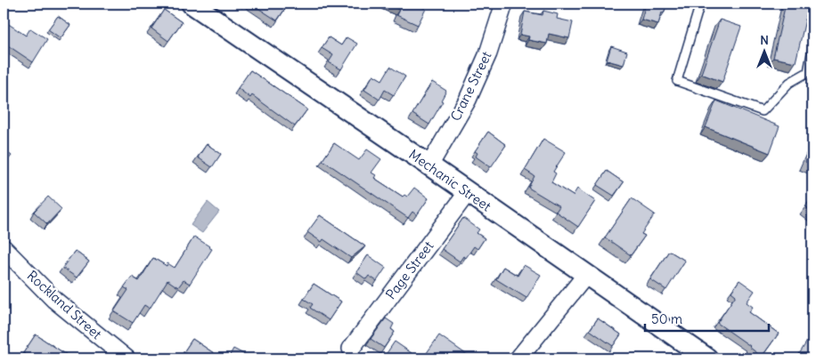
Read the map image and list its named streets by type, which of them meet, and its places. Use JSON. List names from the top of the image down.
{
  "streets": {
    "street": [
      "Crane Street",
      "Mechanic Street",
      "Page Street",
      "Rockland Street"
    ]
  },
  "crossings": [
    ["Crane Street", "Mechanic Street"],
    ["Mechanic Street", "Page Street"]
  ],
  "scale_bar": "50 m",
  "north": "top"
}
